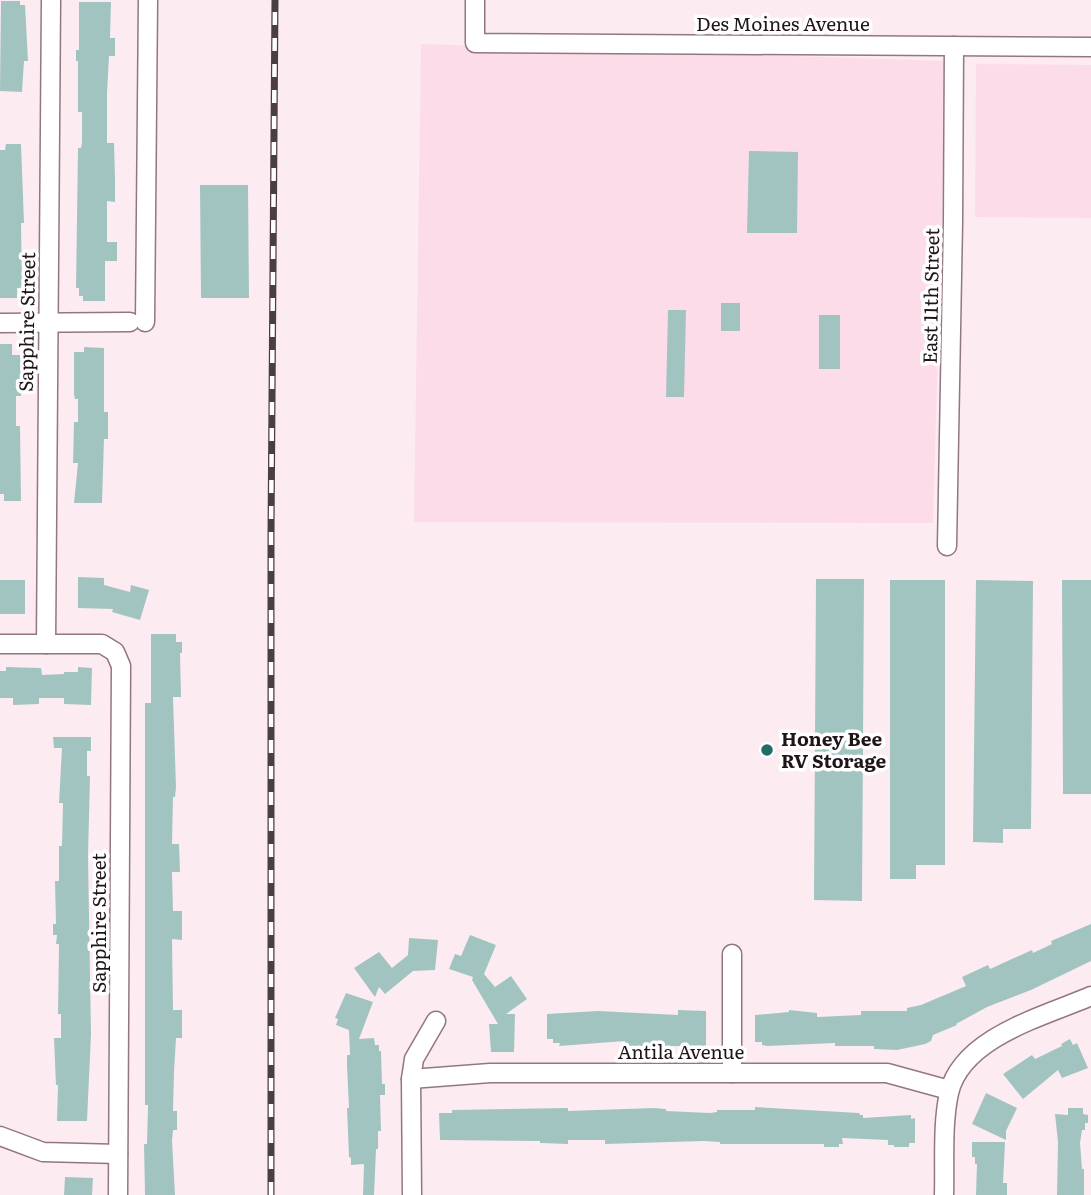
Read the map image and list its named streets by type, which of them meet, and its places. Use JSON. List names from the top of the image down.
{
  "streets": {
    "street": [
      "Des Moines Avenue",
      "East 11th Street",
      "Sapphire Street",
      "Antila Avenue"
    ]
  },
  "crossings": [
    ["Des Moines Avenue", "East 11th Street"]
  ],
  "places": ["Honey Bee RV Storage"]
}
